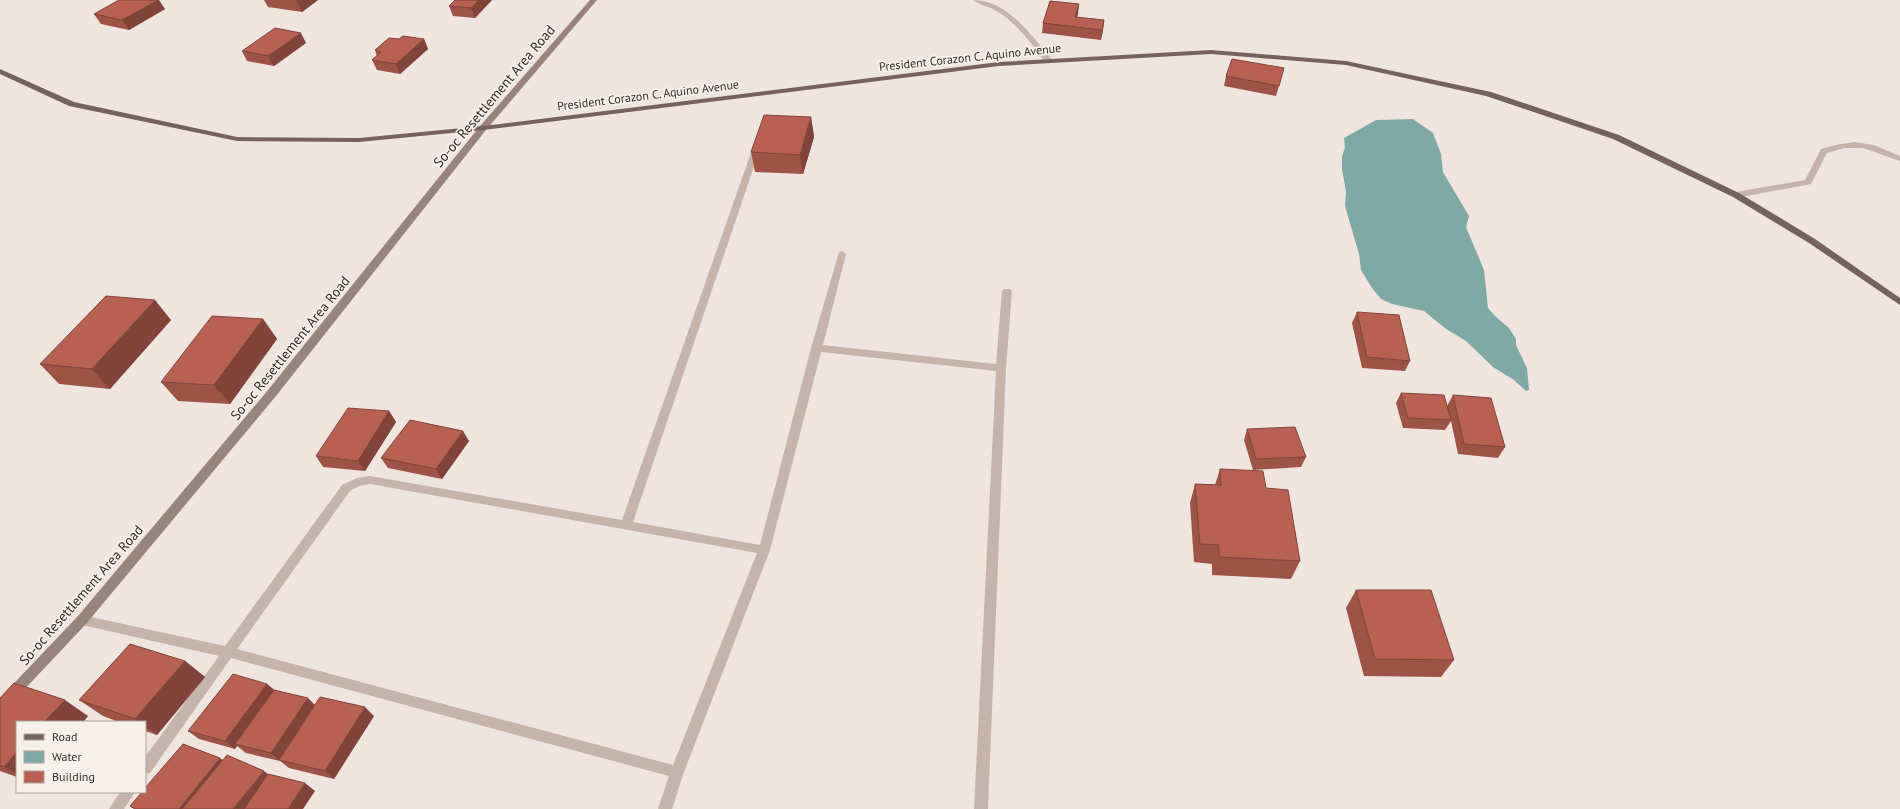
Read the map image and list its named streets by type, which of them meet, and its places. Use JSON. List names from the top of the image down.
{
  "streets": {
    "main road": ["President Corazon C. Aquino Avenue"],
    "street": ["So-oc Resettlement Area Road"]
  },
  "crossings": [
    ["President Corazon C. Aquino Avenue", "So-oc Resettlement Area Road"]
  ],
  "legend": ["Road", "Water", "Building"]
}
